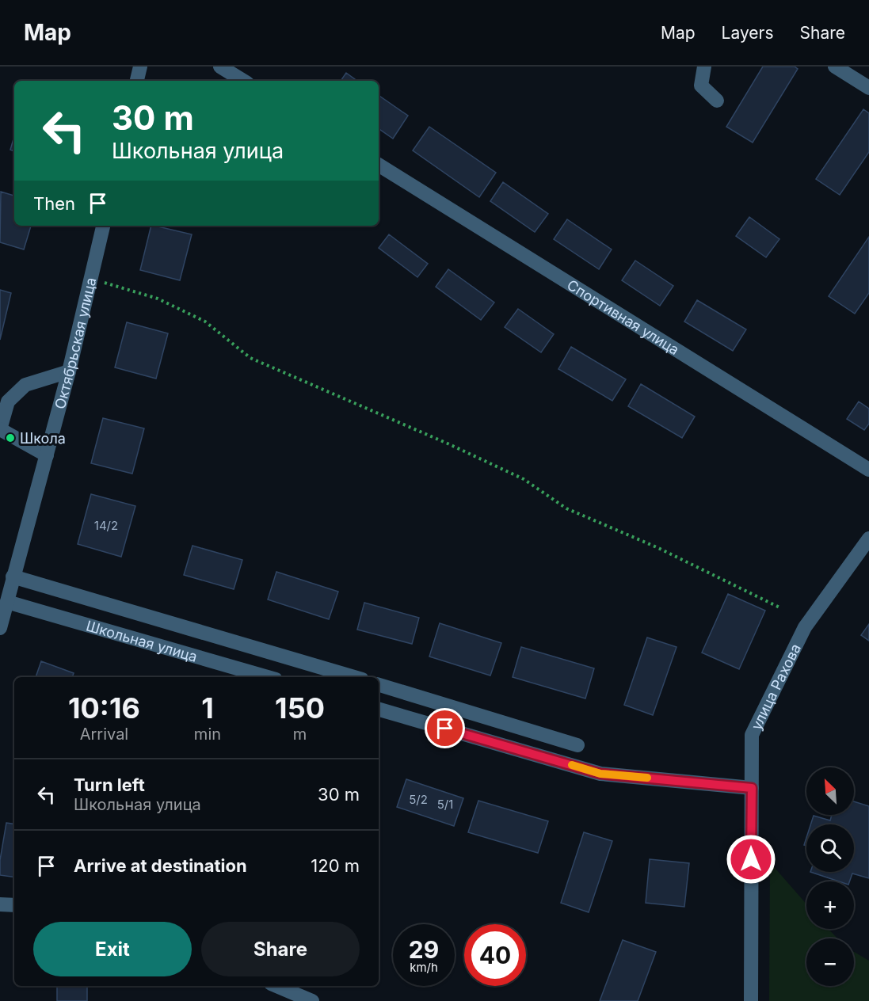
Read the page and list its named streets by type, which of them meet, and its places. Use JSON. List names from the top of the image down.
{
  "streets": {
    "street": [
      "Спортивная улица",
      "Октябрьская улица",
      "Школьная улица",
      "улица Рахова"
    ]
  },
  "crossings": [
    ["Октябрьская улица", "Школьная улица"]
  ],
  "places": ["Школа"],
  "house_numbers": ["14/2", "5/2", "5/1"],
  "north": "top left",
  "page": {
    "header": "Map",
    "nav": ["Map", "Layers", "Share"],
    "turn": ["30 m", "Школьная улица"],
    "then": "Then",
    "eta": [
      "10:16",
      "Arrival",
      "1",
      "min",
      "150",
      "m"
    ],
    "list": [
      {
        "name": "Turn left",
        "note": "Школьная улица",
        "value": "30 m"
      },
      {
        "name": "Arrive at destination",
        "value": "120 m"
      }
    ],
    "map_buttons": ["+", "−"],
    "buttons": ["Exit", "Share"],
    "speed": "29 km/h",
    "limit": "40"
  }
}
